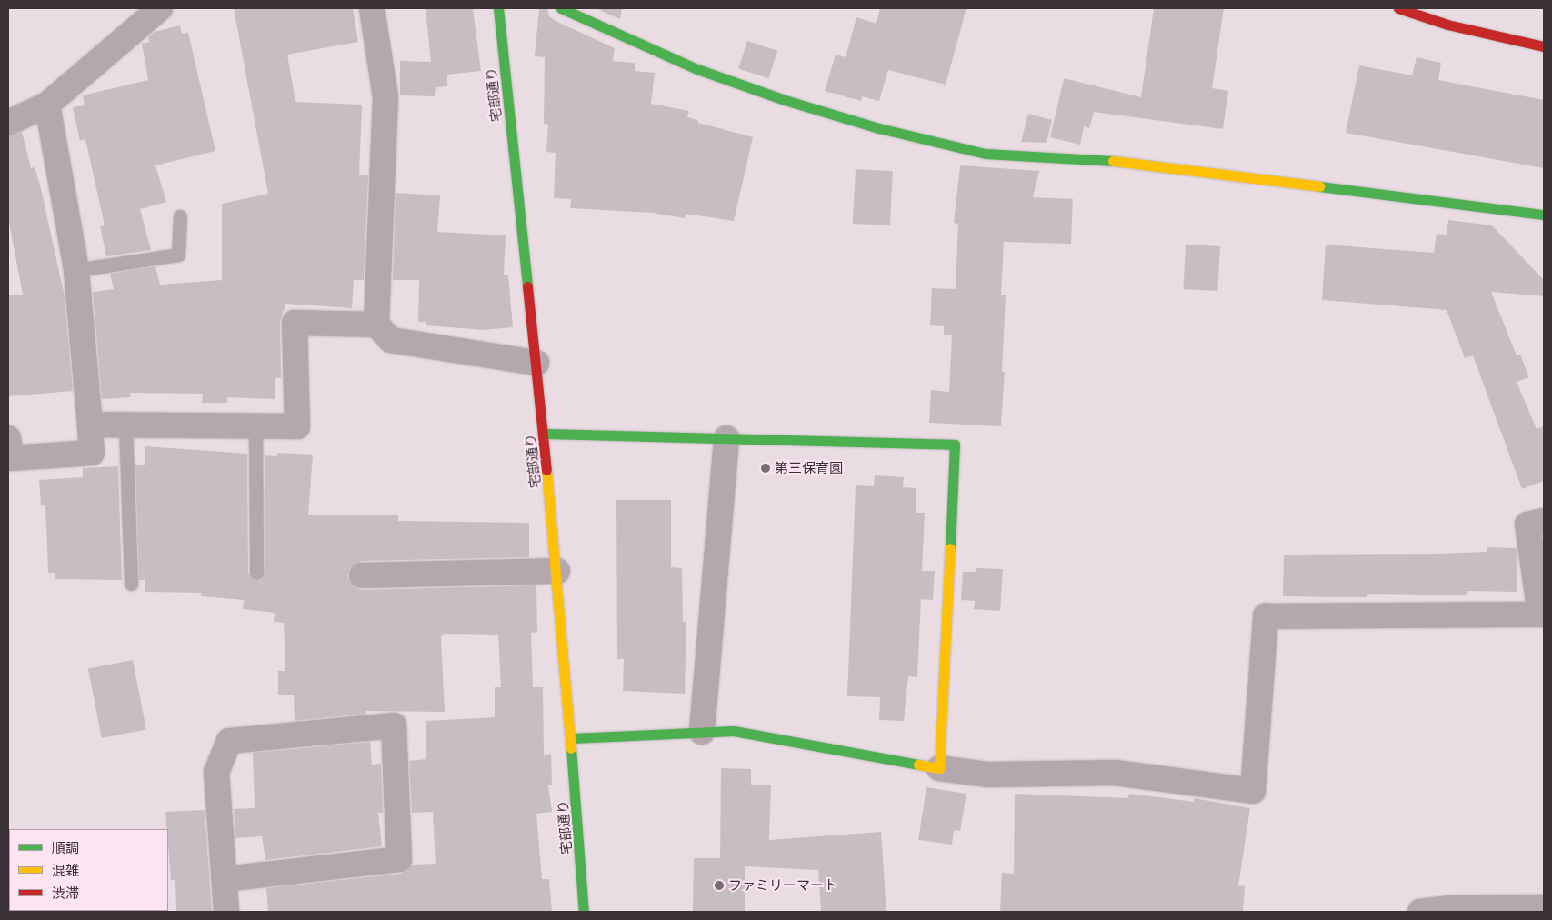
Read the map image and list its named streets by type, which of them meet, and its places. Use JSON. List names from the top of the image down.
{
  "streets": {
    "street": ["宅部通り"]
  },
  "places": ["第三保育園", "ファミリーマート"],
  "legend": ["順調", "混雑", "渋滞"]
}
